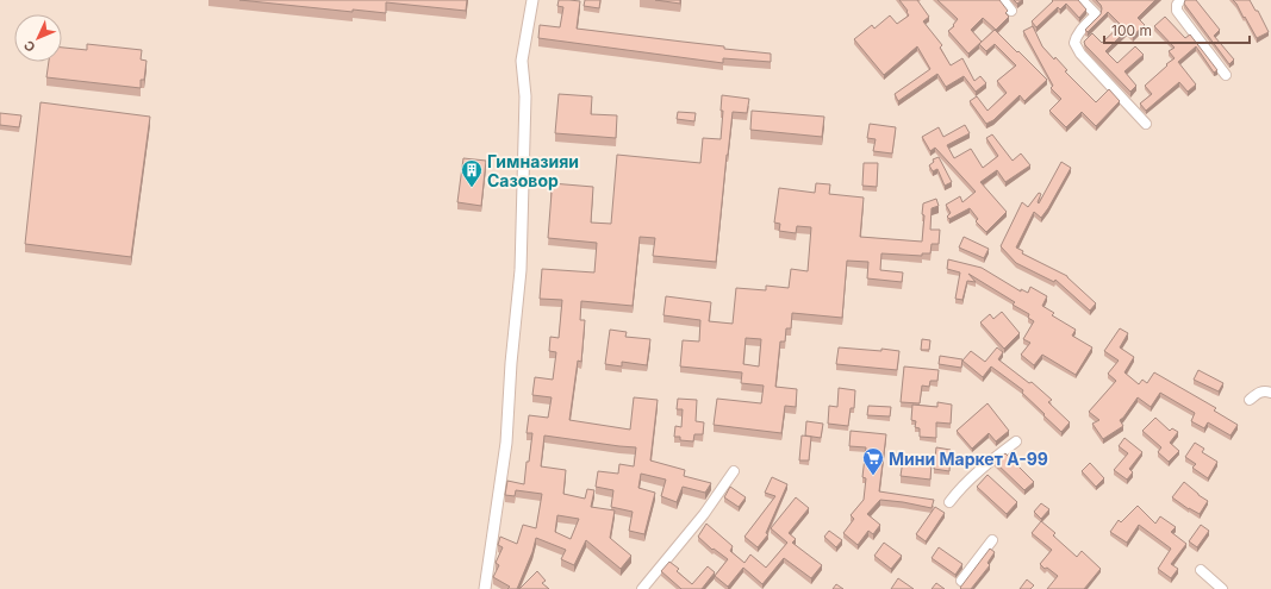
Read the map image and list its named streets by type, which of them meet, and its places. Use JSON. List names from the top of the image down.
{
  "places": {
    "building": ["Гимназияи Сазовор"],
    "supermarket": ["Мини Маркет А-99"]
  },
  "scale_bar": "100 m",
  "north": "bottom left"
}
